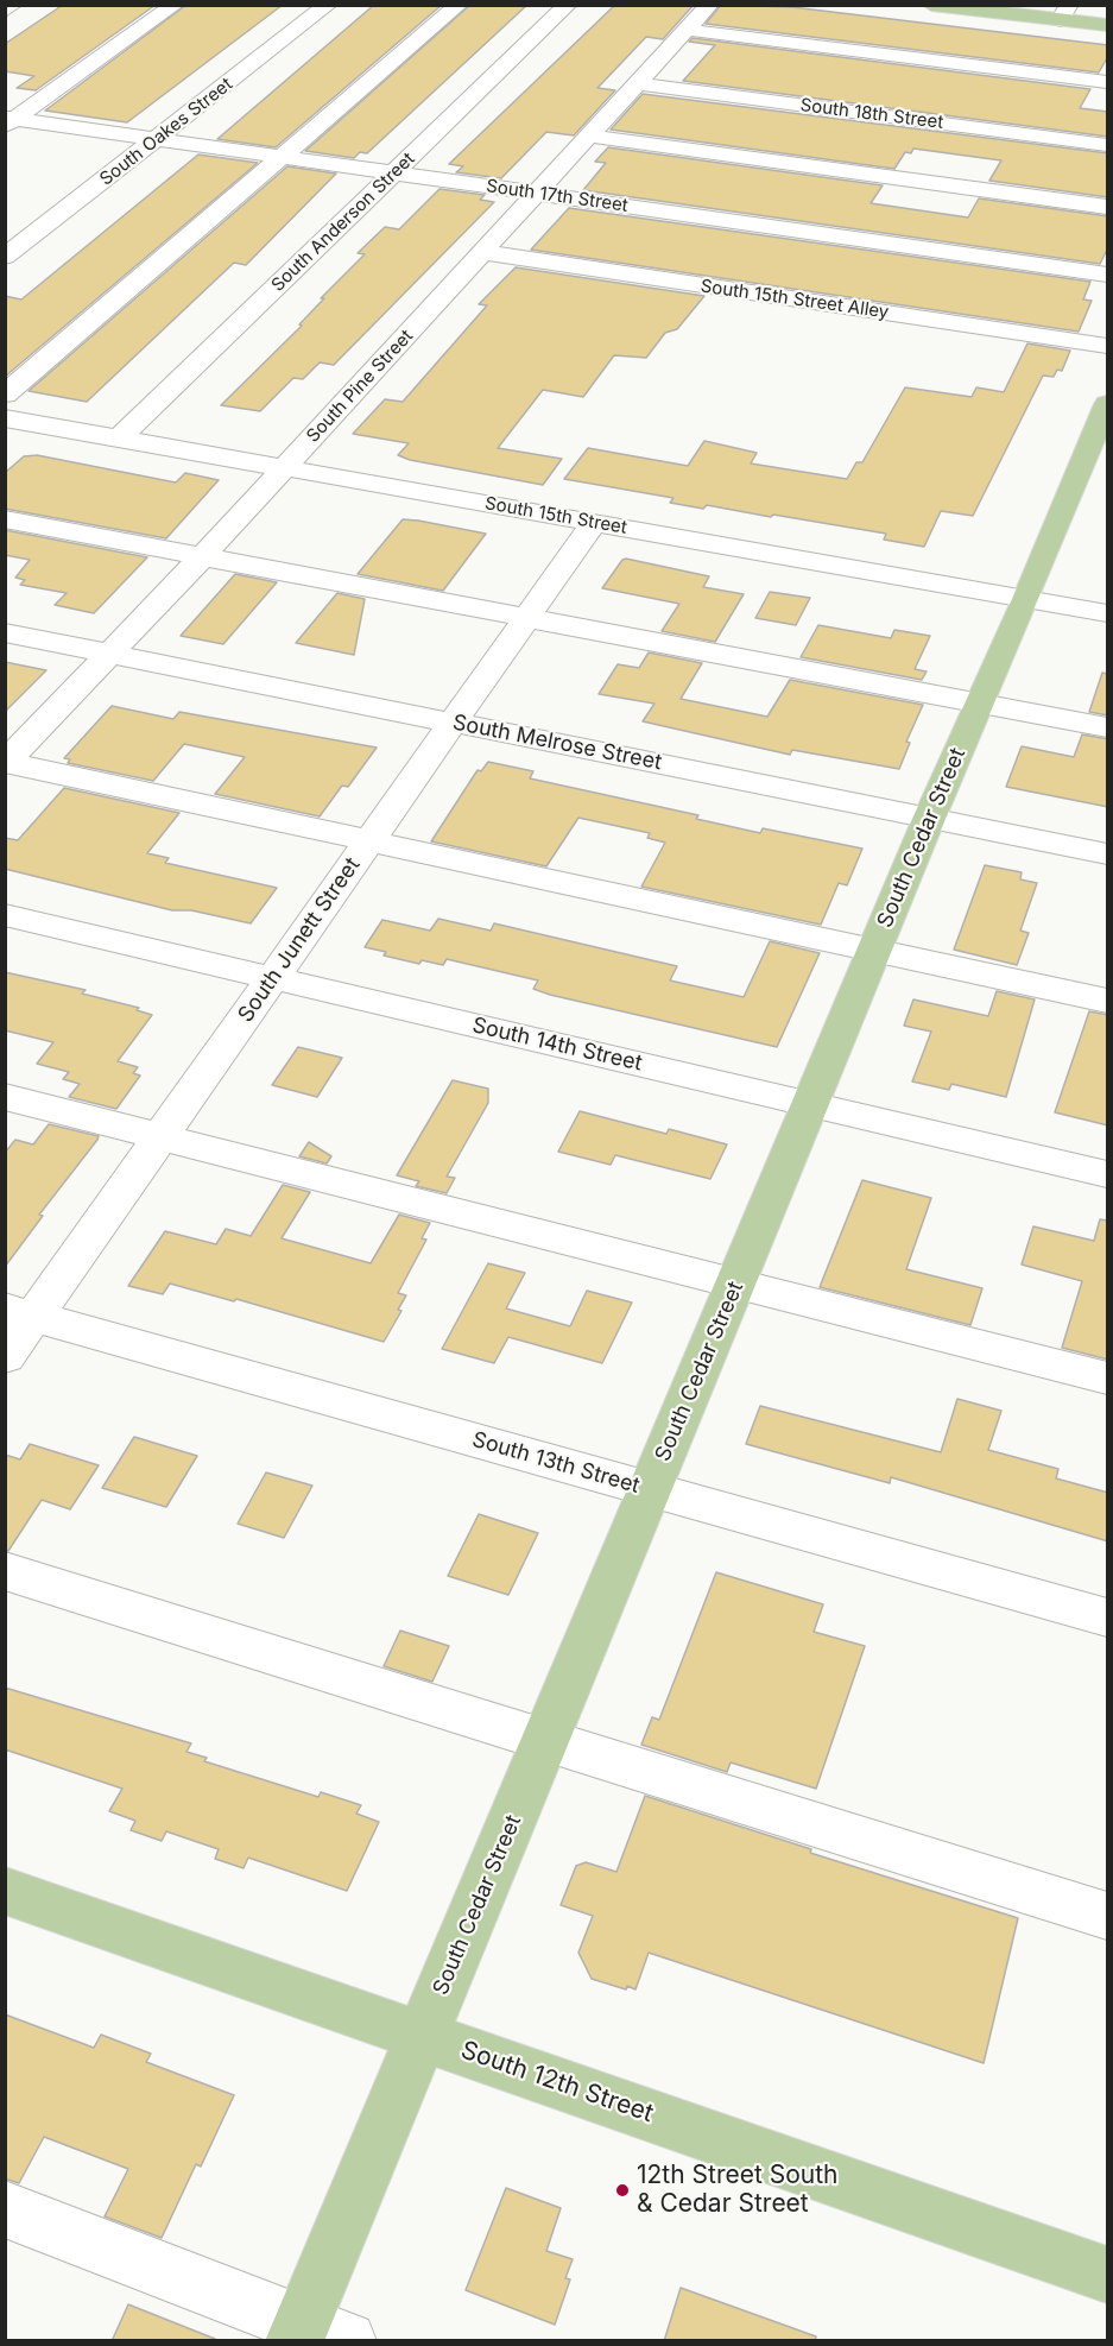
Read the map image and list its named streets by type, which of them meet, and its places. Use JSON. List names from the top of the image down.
{
  "streets": {
    "main road": ["South Cedar Street", "South 12th Street"],
    "street": [
      "South 18th Street",
      "South Oakes Street",
      "South 17th Street",
      "South Anderson Street",
      "South 15th Street Alley",
      "South Pine Street",
      "South 15th Street",
      "South Melrose Street",
      "South Junett Street",
      "South 14th Street",
      "South 13th Street"
    ]
  },
  "crossings": [
    ["South 18th Street", "South Pine Street"],
    ["South Oakes Street", "South 17th Street"],
    ["South 17th Street", "South Anderson Street"],
    ["South 17th Street", "South Pine Street"],
    ["South Anderson Street", "South 15th Street"],
    ["South 15th Street Alley", "South Pine Street"],
    ["South Pine Street", "South 15th Street"],
    ["South Pine Street", "South Melrose Street"],
    ["South 15th Street", "South Cedar Street"],
    ["South 15th Street", "South Junett Street"],
    ["South Melrose Street", "South Cedar Street"],
    ["South Melrose Street", "South Junett Street"],
    ["South Cedar Street", "South 14th Street"],
    ["South Cedar Street", "South 13th Street"],
    ["South Cedar Street", "South 12th Street"],
    ["South Junett Street", "South 14th Street"],
    ["South Junett Street", "South 13th Street"]
  ],
  "places": ["12th Street South & Cedar Street"]
}
